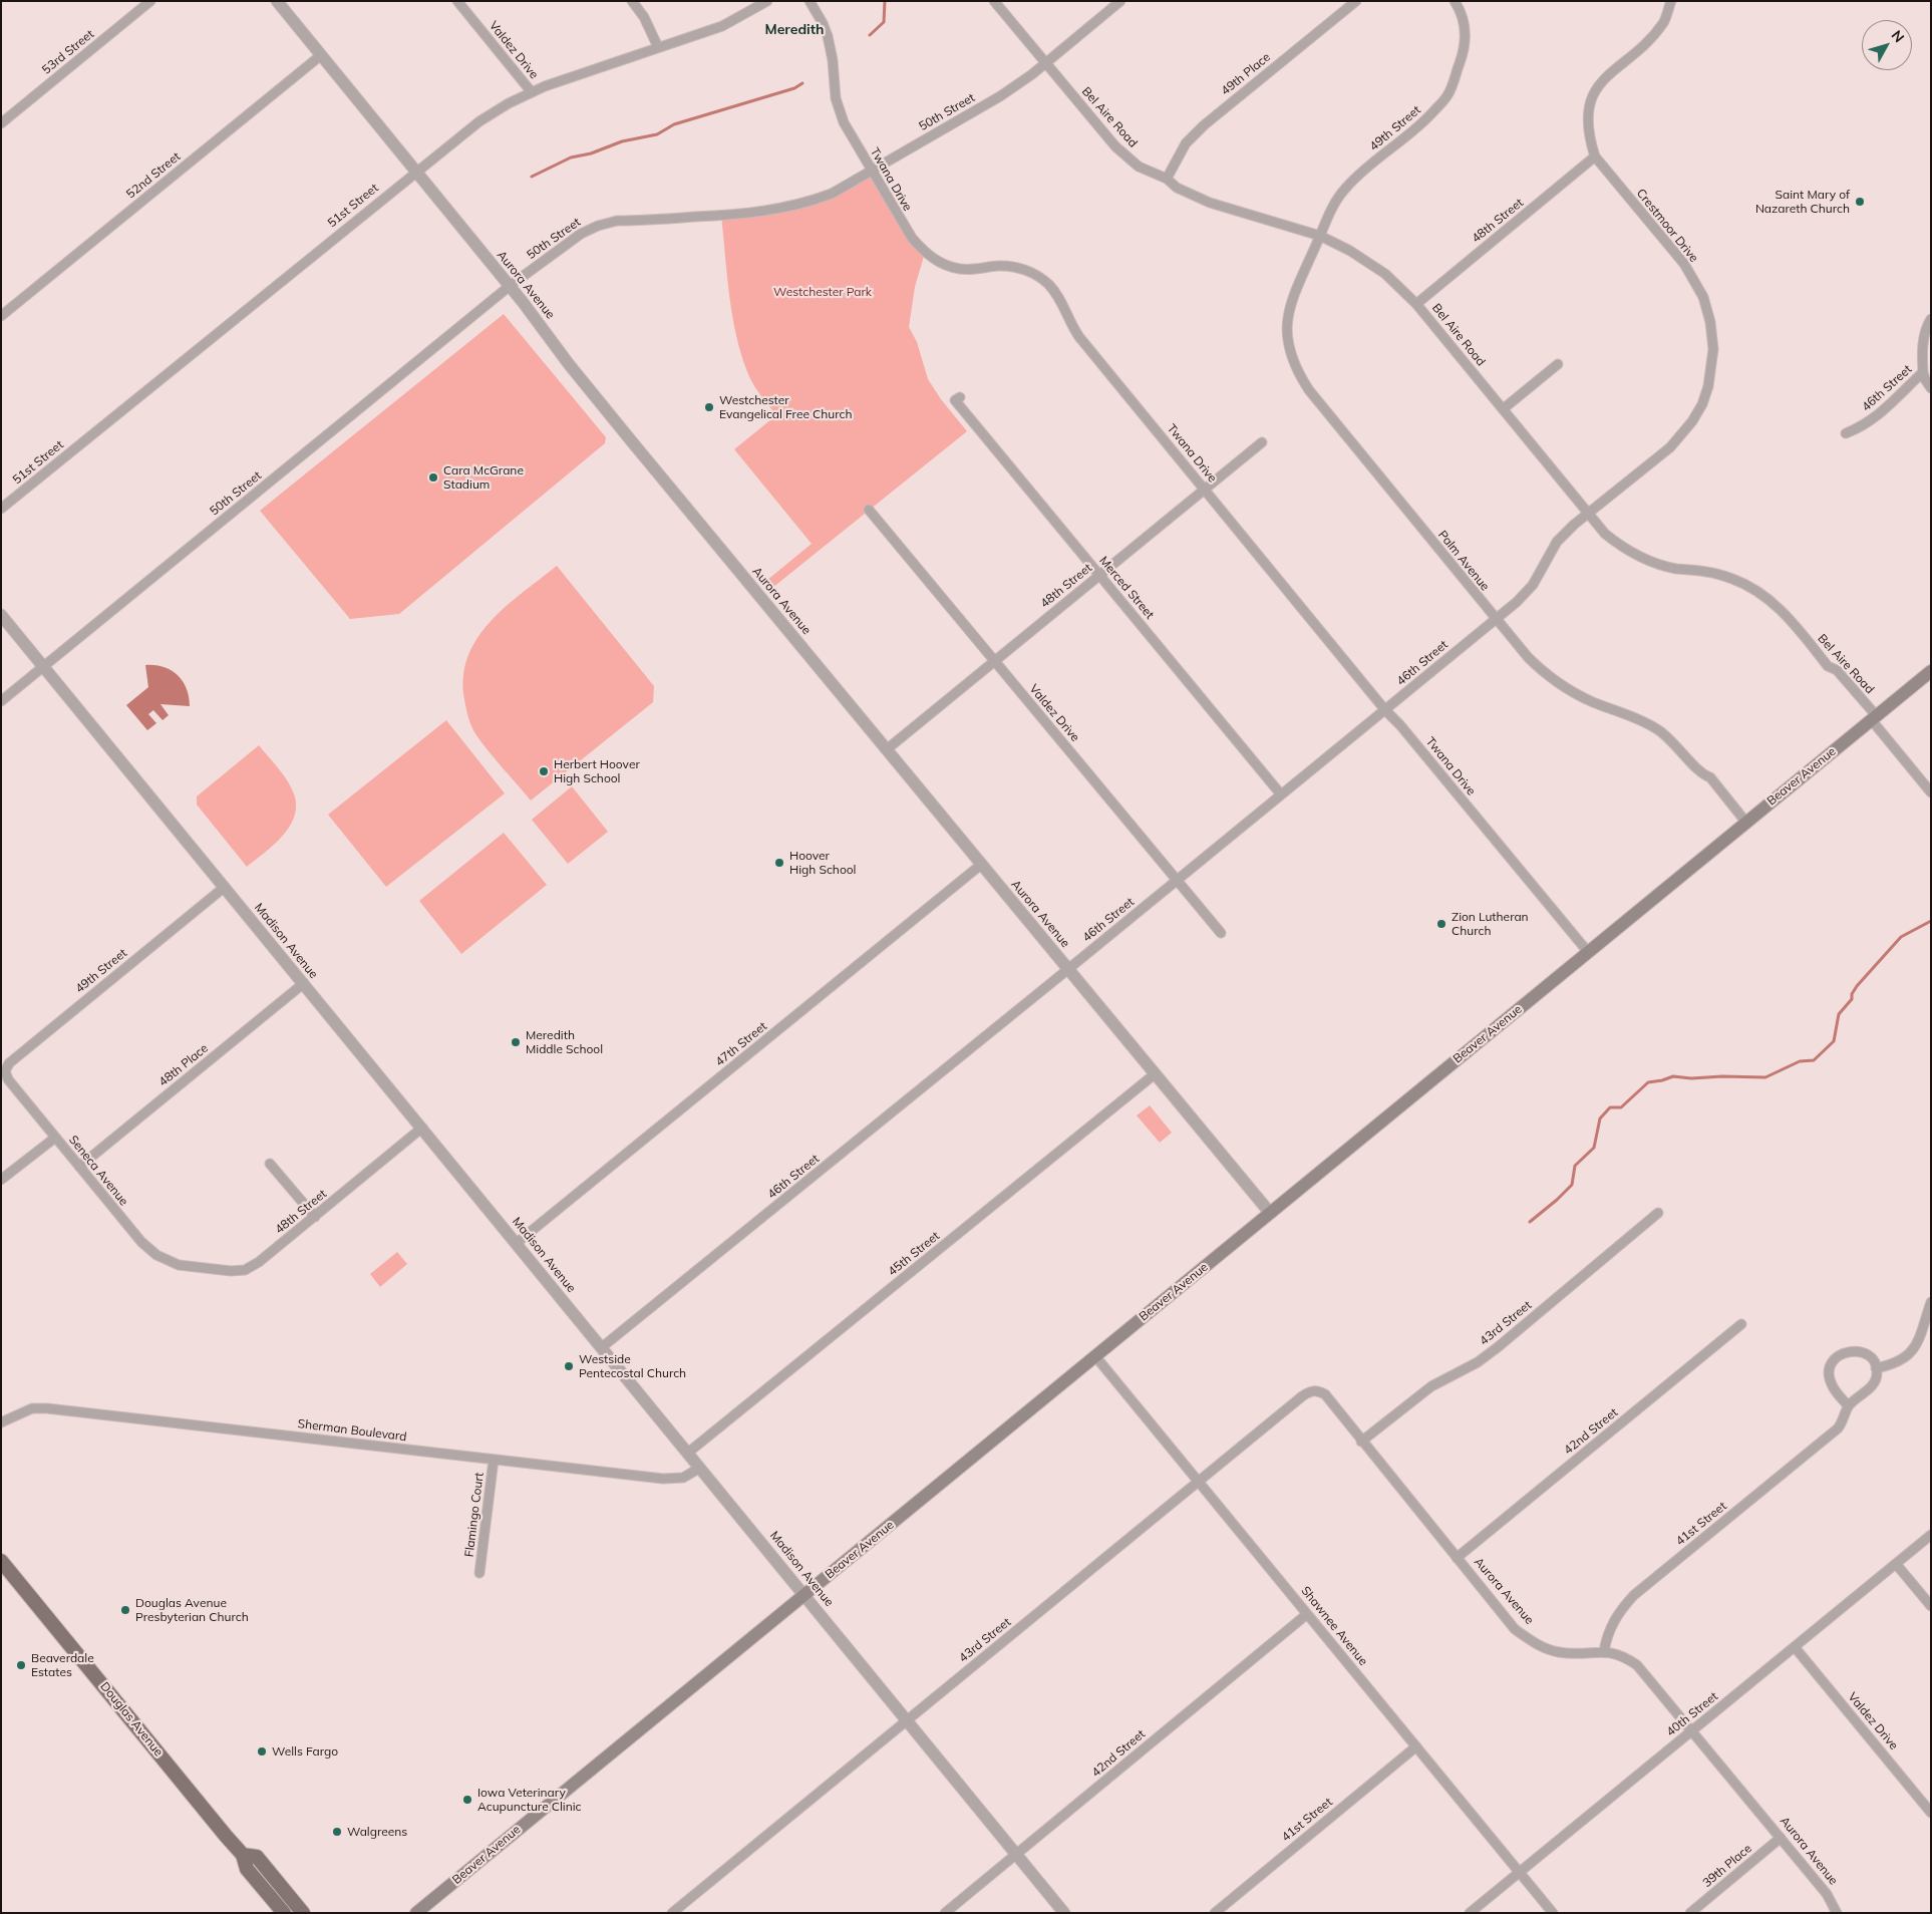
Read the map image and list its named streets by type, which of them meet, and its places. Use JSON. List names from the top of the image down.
{
  "streets": {
    "main road": ["Beaver Avenue", "Douglas Avenue"],
    "street": [
      "Valdez Drive",
      "53rd Street",
      "49th Place",
      "50th Street",
      "Bel Aire Road",
      "49th Street",
      "52nd Street",
      "Twana Drive",
      "51st Street",
      "48th Street",
      "Crestmoor Drive",
      "Aurora Avenue",
      "46th Street",
      "Palm Avenue",
      "Merced Street",
      "Madison Avenue",
      "47th Street",
      "48th Place",
      "Seneca Avenue",
      "45th Street",
      "43rd Street",
      "Sherman Boulevard",
      "42nd Street",
      "Flamingo Court",
      "41st Street",
      "Shawnee Avenue",
      "40th Street",
      "39th Place"
    ]
  },
  "crossings": [
    ["Valdez Drive", "51st Street"],
    ["Valdez Drive", "48th Street"],
    ["Valdez Drive", "46th Street"],
    ["Valdez Drive", "40th Street"],
    ["49th Place", "Bel Aire Road"],
    ["50th Street", "Bel Aire Road"],
    ["50th Street", "Twana Drive"],
    ["50th Street", "Aurora Avenue"],
    ["50th Street", "Madison Avenue"],
    ["Bel Aire Road", "49th Street"],
    ["Bel Aire Road", "48th Street"],
    ["Bel Aire Road", "Crestmoor Drive"],
    ["Bel Aire Road", "46th Street"],
    ["Bel Aire Road", "Palm Avenue"],
    ["Bel Aire Road", "Beaver Avenue"],
    ["49th Street", "Palm Avenue"],
    ["49th Street", "Madison Avenue"],
    ["49th Street", "Seneca Avenue"],
    ["52nd Street", "Aurora Avenue"],
    ["Twana Drive", "48th Street"],
    ["Twana Drive", "46th Street"],
    ["Twana Drive", "Beaver Avenue"],
    ["51st Street", "Aurora Avenue"],
    ["48th Street", "Crestmoor Drive"],
    ["48th Street", "Aurora Avenue"],
    ["48th Street", "Merced Street"],
    ["48th Street", "Madison Avenue"],
    ["48th Street", "Seneca Avenue"],
    ["Crestmoor Drive", "46th Street"],
    ["Aurora Avenue", "46th Street"],
    ["Aurora Avenue", "Beaver Avenue"],
    ["Aurora Avenue", "47th Street"],
    ["Aurora Avenue", "45th Street"],
    ["Aurora Avenue", "43rd Street"],
    ["Aurora Avenue", "42nd Street"],
    ["Aurora Avenue", "41st Street"],
    ["Aurora Avenue", "40th Street"],
    ["Aurora Avenue", "39th Place"],
    ["46th Street", "Palm Avenue"],
    ["46th Street", "Merced Street"],
    ["46th Street", "Madison Avenue"],
    ["Palm Avenue", "Beaver Avenue"],
    ["Beaver Avenue", "Madison Avenue"],
    ["Beaver Avenue", "Shawnee Avenue"],
    ["Madison Avenue", "47th Street"],
    ["Madison Avenue", "48th Place"],
    ["Madison Avenue", "45th Street"],
    ["Madison Avenue", "43rd Street"],
    ["Madison Avenue", "Sherman Boulevard"],
    ["Madison Avenue", "42nd Street"],
    ["48th Place", "Seneca Avenue"],
    ["43rd Street", "Shawnee Avenue"],
    ["Sherman Boulevard", "Flamingo Court"],
    ["42nd Street", "Shawnee Avenue"],
    ["41st Street", "Shawnee Avenue"],
    ["Shawnee Avenue", "40th Street"]
  ],
  "districts": ["Meredith"],
  "parks": ["Westchester Park"],
  "places": [
    "Saint Mary of Nazareth Church",
    "Westchester Evangelical Free Church",
    "Cara McGrane Stadium",
    "Herbert Hoover High School",
    "Hoover High School",
    "Zion Lutheran Church",
    "Meredith Middle School",
    "Westside Pentecostal Church",
    "Douglas Avenue Presbyterian Church",
    "Beaverdale Estates",
    "Wells Fargo",
    "Iowa Veterinary Acupuncture Clinic",
    "Walgreens"
  ],
  "north": "top right"
}
